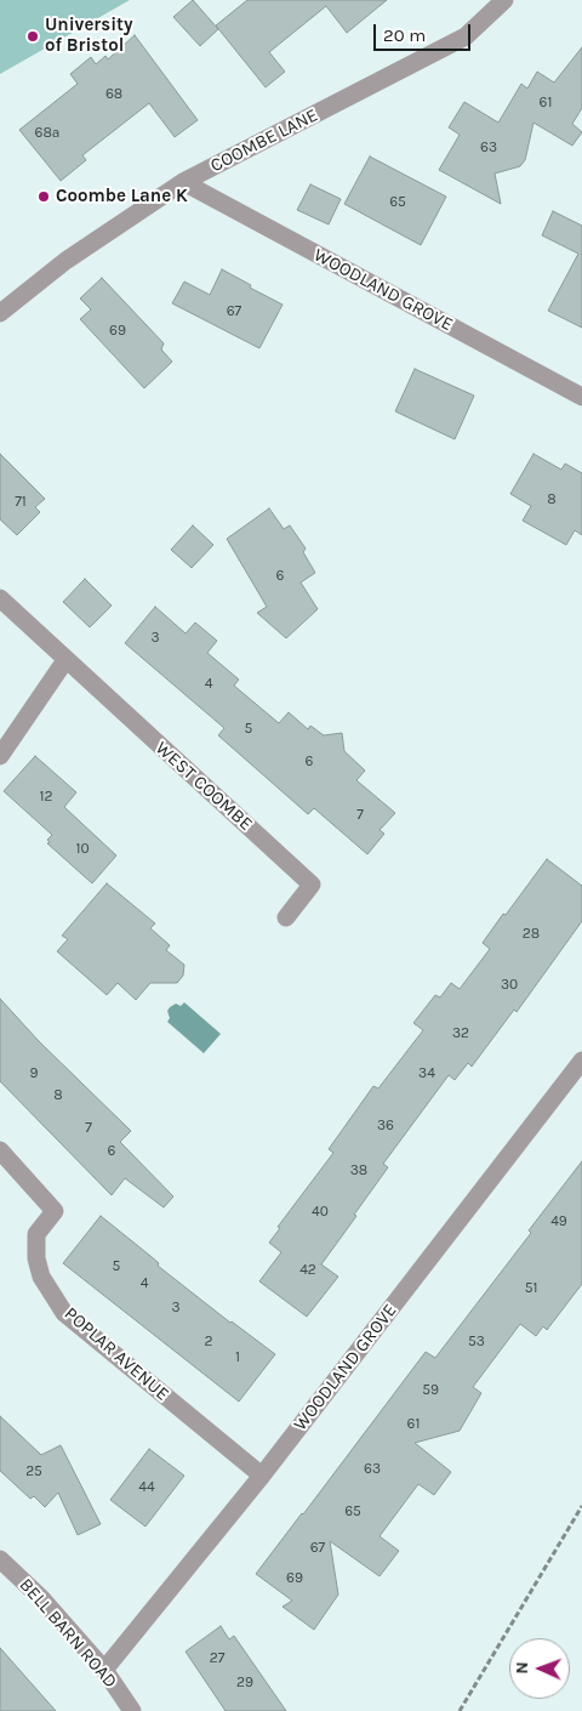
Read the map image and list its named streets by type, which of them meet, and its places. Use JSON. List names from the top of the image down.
{
  "streets": {
    "street": [
      "COOMBE LANE",
      "WOODLAND GROVE",
      "WEST COOMBE",
      "POPLAR AVENUE",
      "BELL BARN ROAD"
    ]
  },
  "crossings": [
    ["COOMBE LANE", "WOODLAND GROVE"],
    ["WOODLAND GROVE", "POPLAR AVENUE"],
    ["WOODLAND GROVE", "BELL BARN ROAD"]
  ],
  "places": ["University of Bristol", "Coombe Lane K"],
  "house_numbers": [
    "68",
    "61",
    "68a",
    "63",
    "65",
    "67",
    "69",
    "8",
    "71",
    "6",
    "3",
    "4",
    "5",
    "6",
    "12",
    "7",
    "10",
    "28",
    "30",
    "32",
    "9",
    "34",
    "8",
    "36",
    "7",
    "6",
    "38",
    "40",
    "49",
    "5",
    "42",
    "4",
    "51",
    "3",
    "2",
    "53",
    "1",
    "59",
    "61",
    "63",
    "25",
    "44",
    "65",
    "67",
    "69",
    "27",
    "29"
  ],
  "scale_bar": "20 m",
  "north": "left"
}
